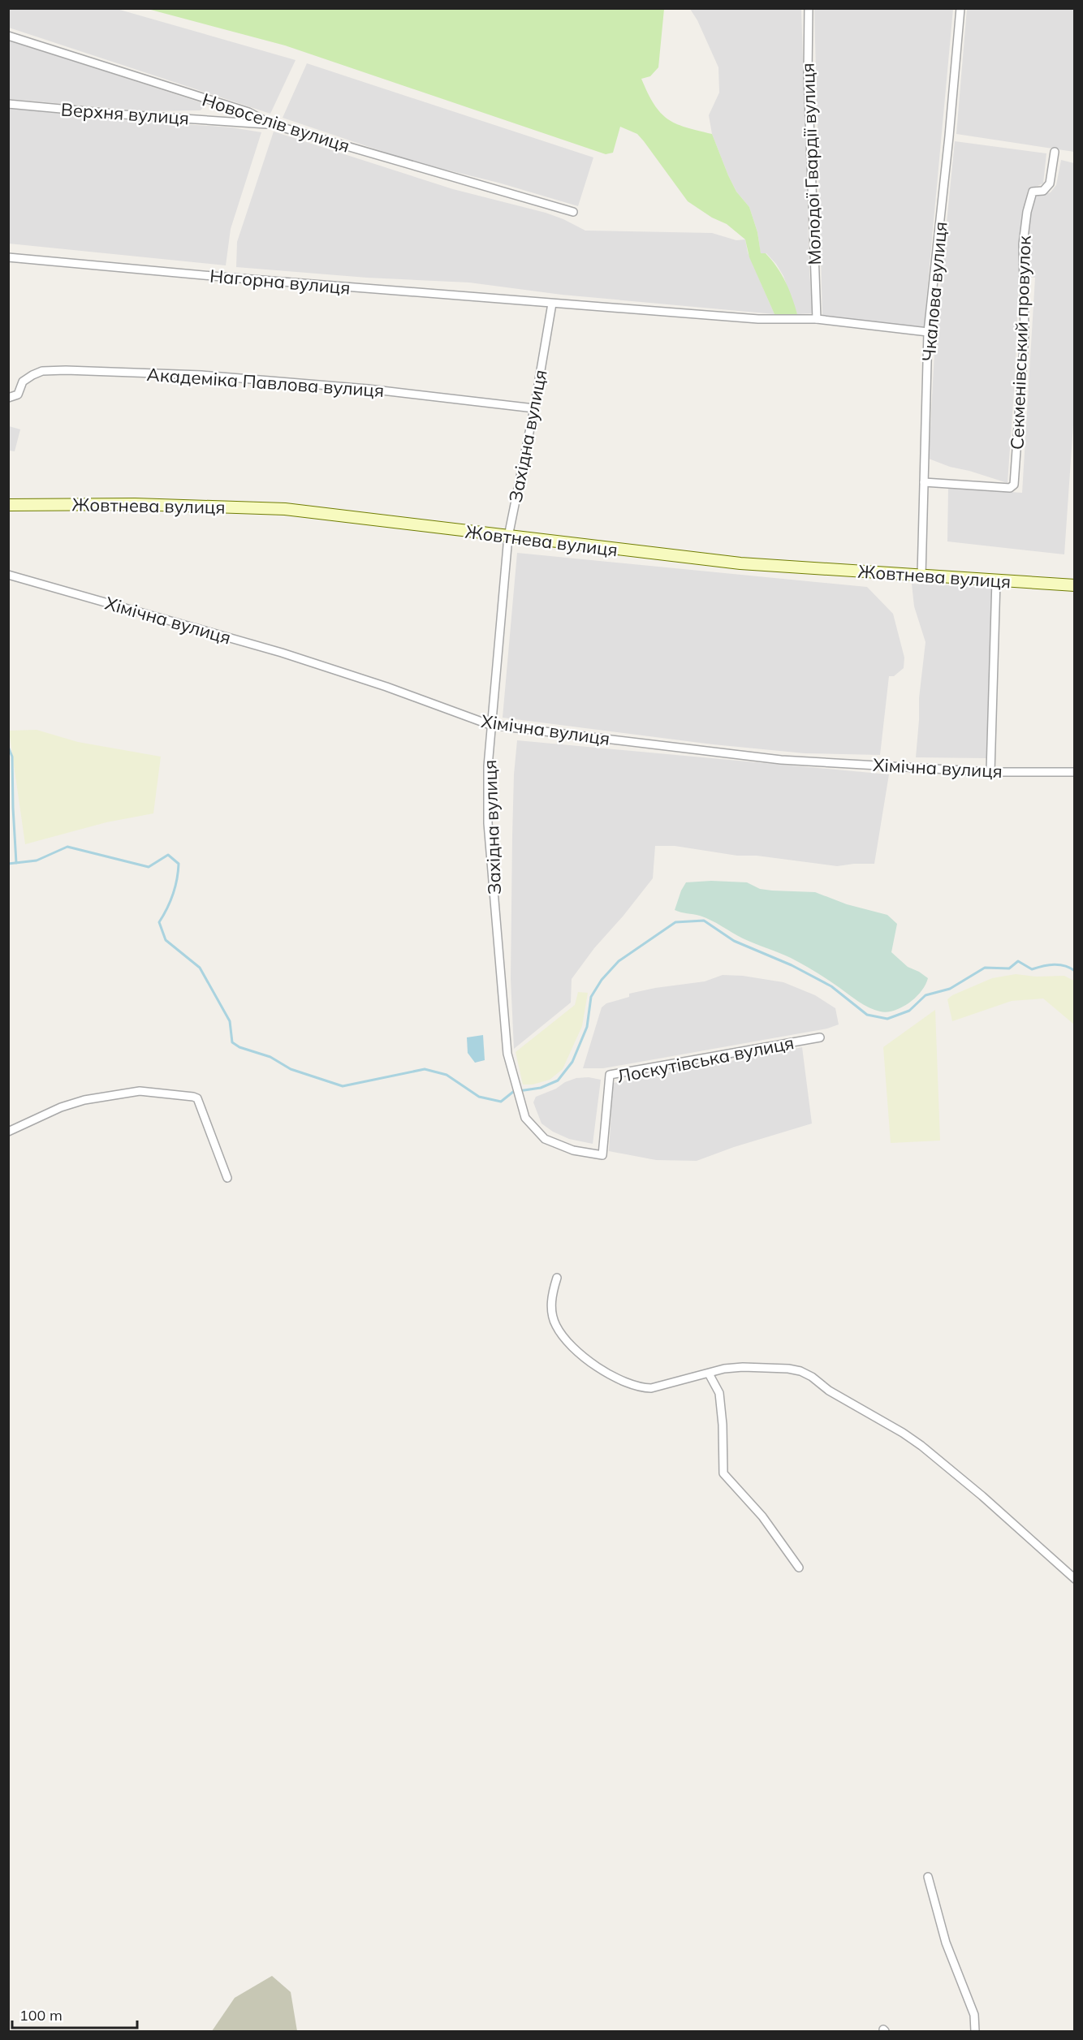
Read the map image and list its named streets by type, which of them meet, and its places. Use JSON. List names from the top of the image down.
{
  "streets": {
    "main road": ["Жовтнева вулиця"],
    "street": [
      "Верхня вулиця",
      "Новоселів вулиця",
      "Молодої Гвардії вулиця",
      "Нагорна вулиця",
      "Чкалова вулиця",
      "Секменівський провулок",
      "Академіка Павлова вулиця",
      "Західна вулиця",
      "Хімічна вулиця",
      "Лоскутівська вулиця"
    ]
  },
  "crossings": [
    ["Верхня вулиця", "Новоселів вулиця"],
    ["Молодої Гвардії вулиця", "Нагорна вулиця"],
    ["Нагорна вулиця", "Чкалова вулиця"],
    ["Нагорна вулиця", "Західна вулиця"],
    ["Чкалова вулиця", "Секменівський провулок"],
    ["Чкалова вулиця", "Жовтнева вулиця"],
    ["Академіка Павлова вулиця", "Західна вулиця"],
    ["Західна вулиця", "Жовтнева вулиця"],
    ["Західна вулиця", "Хімічна вулиця"],
    ["Західна вулиця", "Лоскутівська вулиця"]
  ],
  "scale_bar": "100 m"
}
